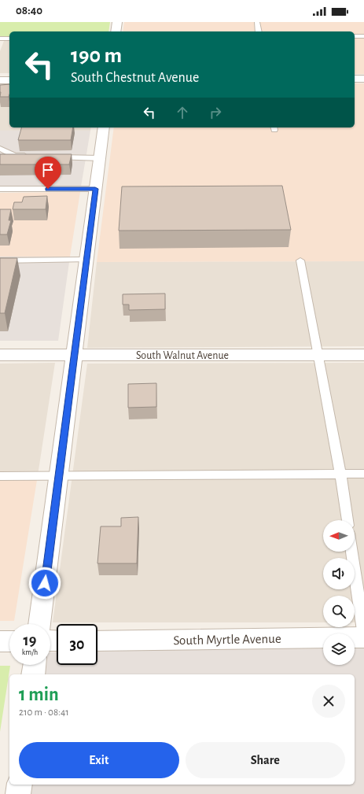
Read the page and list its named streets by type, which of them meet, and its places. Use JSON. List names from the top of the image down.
{
  "streets": {
    "street": ["South Walnut Avenue", "South Myrtle Avenue"]
  },
  "north": "left",
  "page": {
    "status": "08:40",
    "turn": ["190 m", "South Chestnut Avenue"],
    "speed": "19 km/h",
    "limit": "30",
    "heading": ["1 min", "210 m · 08:41"],
    "buttons": ["Exit", "Share"]
  }
}
